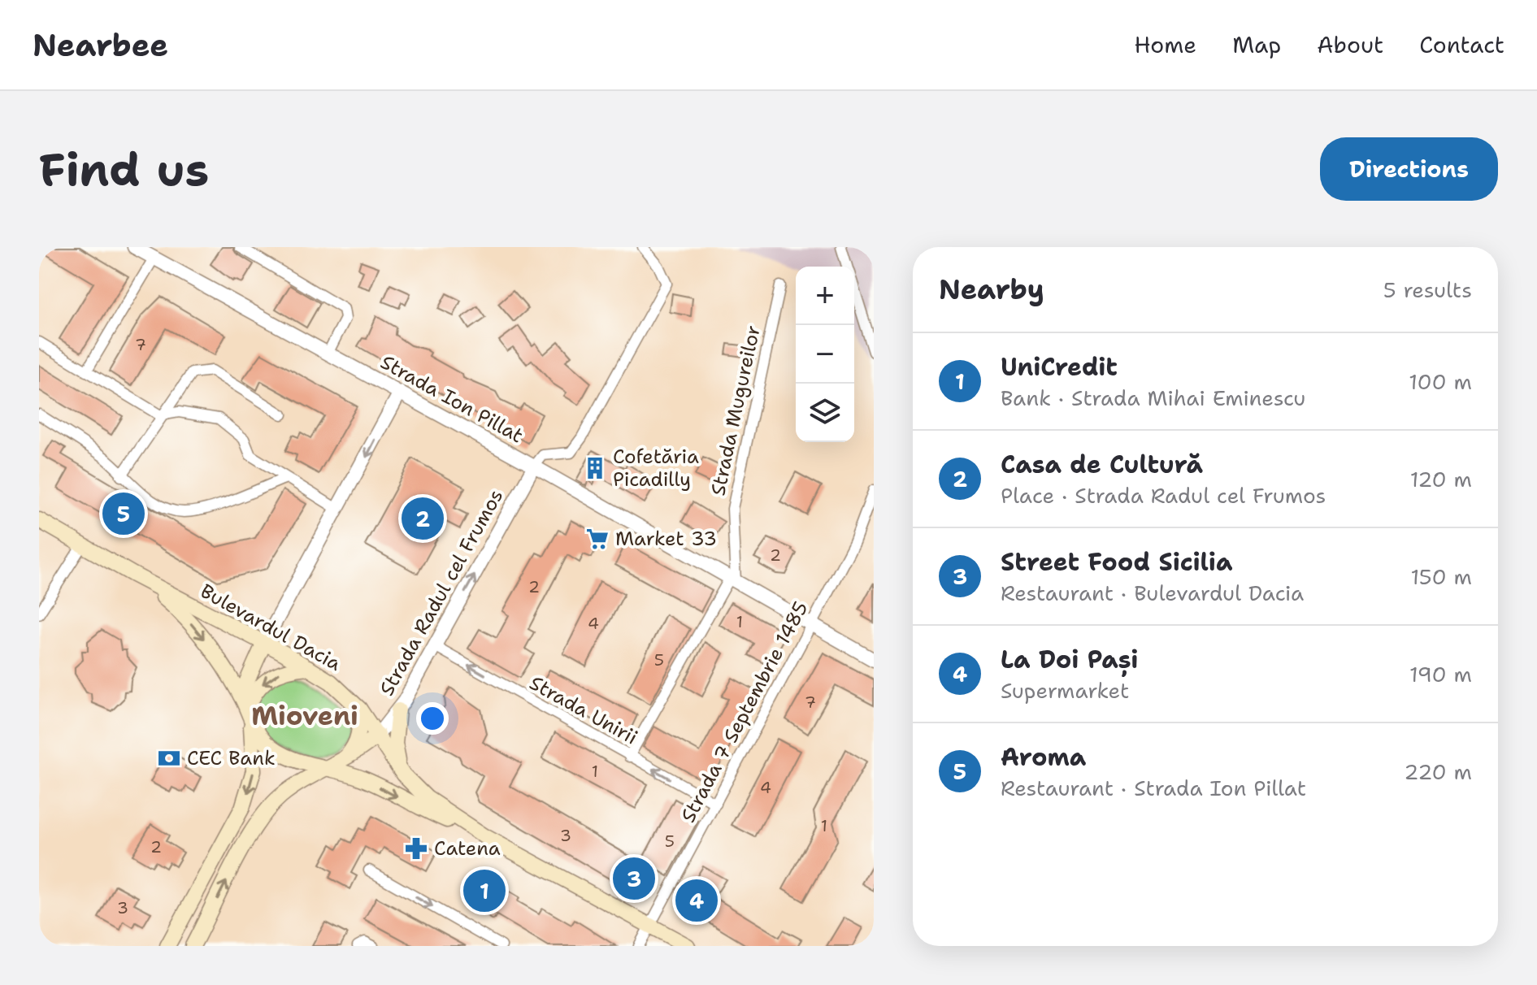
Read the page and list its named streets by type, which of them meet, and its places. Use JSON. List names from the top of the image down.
{
  "streets": {
    "main road": ["Bulevardul Dacia"],
    "street": [
      "Strada Ion Pillat",
      "Strada Mugureilor",
      "Strada Radul cel Frumos",
      "Strada Unirii",
      "Strada 7 Septembrie 1485"
    ]
  },
  "crossings": [
    ["Strada Ion Pillat", "Strada Mugureilor"],
    ["Strada Ion Pillat", "Strada Radul cel Frumos"],
    ["Strada Ion Pillat", "Strada 7 Septembrie 1485"],
    ["Strada Radul cel Frumos", "Bulevardul Dacia"],
    ["Strada Radul cel Frumos", "Strada Unirii"],
    ["Bulevardul Dacia", "Strada 7 Septembrie 1485"],
    ["Strada Unirii", "Strada 7 Septembrie 1485"]
  ],
  "one_way": ["Strada Radul cel Frumos", "Strada Unirii"],
  "districts": ["Mioveni"],
  "places": {
    "building": ["Cofetăria Picadilly"],
    "supermarket": ["Market 33"],
    "bank": ["CEC Bank"],
    "pharmacy": ["Catena"]
  },
  "house_numbers": [
    "7",
    "2",
    "2",
    "1",
    "4",
    "5",
    "7",
    "1",
    "4",
    "1",
    "3",
    "5",
    "2",
    "3"
  ],
  "page": {
    "header": "Nearbee",
    "nav": [
      "Home",
      "Map",
      "About",
      "Contact"
    ],
    "buttons": "Directions",
    "title": "Find us",
    "heading": ["Nearby", "5 results"],
    "map_buttons": ["+", "−"],
    "list": [
      {
        "mark": "1",
        "name": "UniCredit",
        "note": "Bank · Strada Mihai Eminescu",
        "value": "100 m"
      },
      {
        "mark": "2",
        "name": "Casa de Cultură",
        "note": "Place · Strada Radul cel Frumos",
        "value": "120 m"
      },
      {
        "mark": "3",
        "name": "Street Food Sicilia",
        "note": "Restaurant · Bulevardul Dacia",
        "value": "150 m"
      },
      {
        "mark": "4",
        "name": "La Doi Pași",
        "note": "Supermarket",
        "value": "190 m"
      },
      {
        "mark": "5",
        "name": "Aroma",
        "note": "Restaurant · Strada Ion Pillat",
        "value": "220 m"
      }
    ],
    "pins": [
      "5",
      "2",
      "3",
      "1",
      "4"
    ]
  }
}
